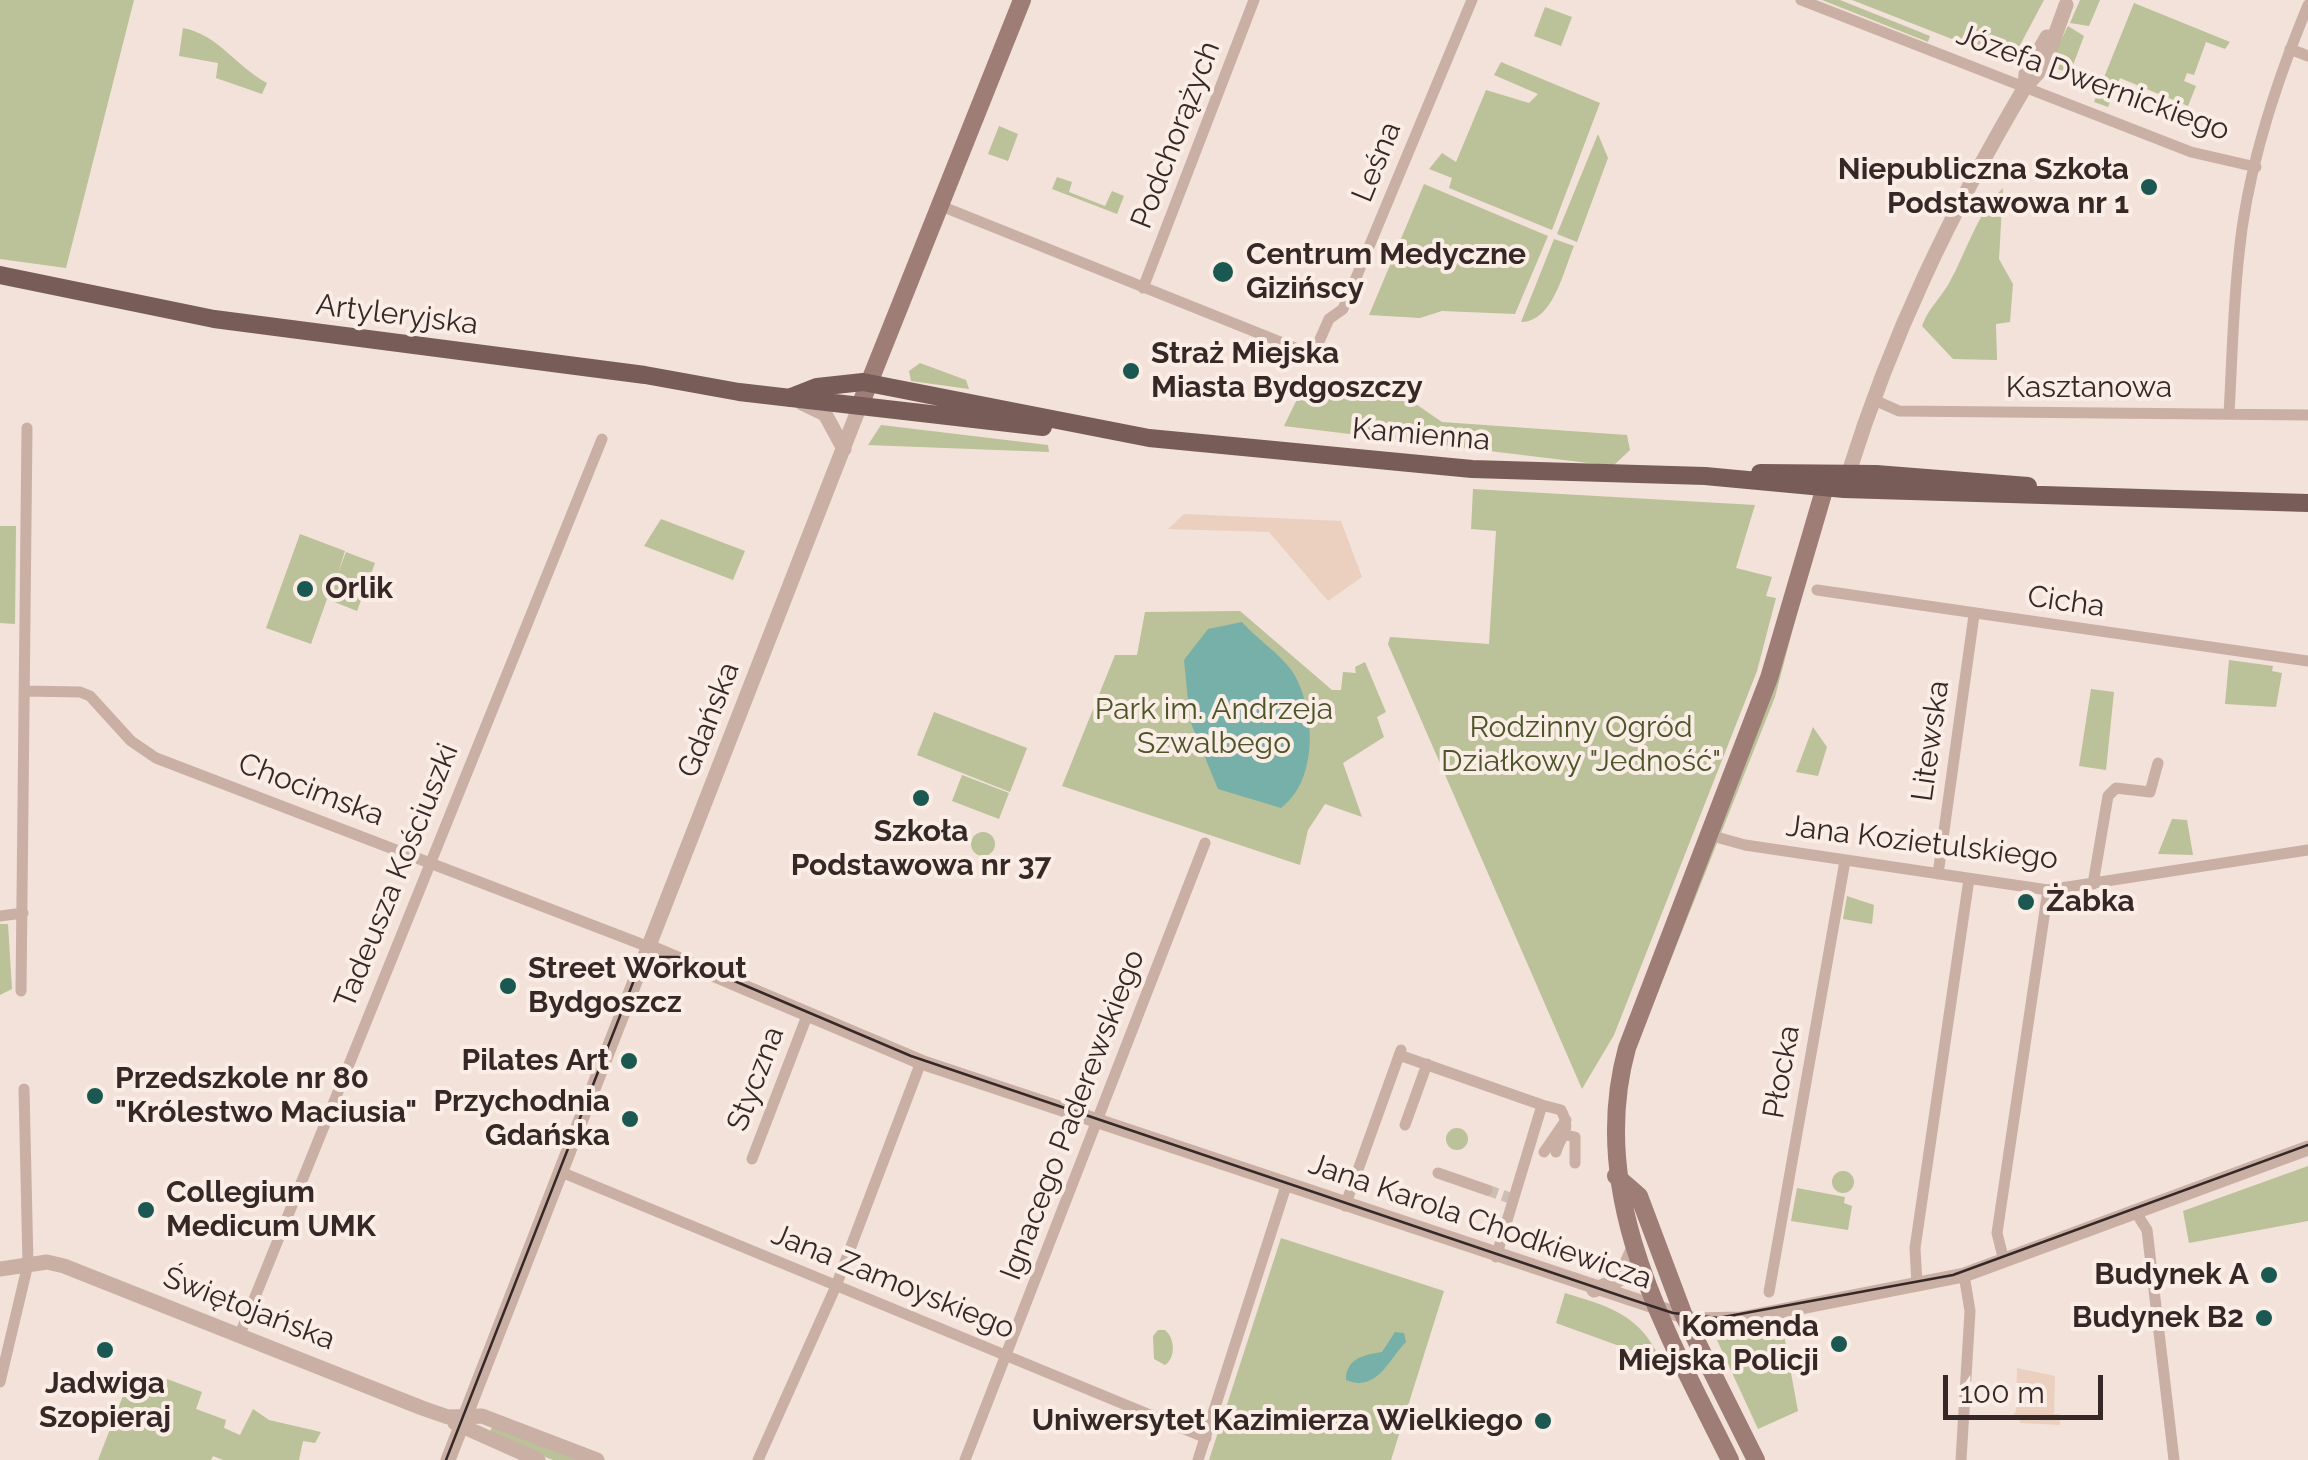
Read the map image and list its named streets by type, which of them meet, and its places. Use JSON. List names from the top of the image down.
{
  "streets": {
    "main road": ["Artyleryjska", "Kamienna", "Gdańska"],
    "street": [
      "Józefa Dwernickiego",
      "Podchorążych",
      "Leśna",
      "Kasztanowa",
      "Cicha",
      "Litewska",
      "Chocimska",
      "Jana Kozietulskiego",
      "Tadeusza Kościuszki",
      "Płocka",
      "Styczna",
      "Ignacego Paderewskiego",
      "Jana Karola Chodkiewicza",
      "Jana Zamoyskiego",
      "Świętojańska"
    ]
  },
  "crossings": [
    ["Podchorążych", "Leśna"],
    ["Leśna", "Gdańska"],
    ["Artyleryjska", "Kamienna"],
    ["Artyleryjska", "Gdańska"],
    ["Kamienna", "Gdańska"],
    ["Cicha", "Litewska"],
    ["Gdańska", "Chocimska"],
    ["Gdańska", "Jana Karola Chodkiewicza"],
    ["Gdańska", "Jana Zamoyskiego"],
    ["Gdańska", "Świętojańska"],
    ["Litewska", "Jana Kozietulskiego"],
    ["Chocimska", "Tadeusza Kościuszki"],
    ["Chocimska", "Jana Karola Chodkiewicza"],
    ["Jana Kozietulskiego", "Płocka"],
    ["Tadeusza Kościuszki", "Świętojańska"],
    ["Styczna", "Jana Karola Chodkiewicza"],
    ["Ignacego Paderewskiego", "Jana Karola Chodkiewicza"],
    ["Ignacego Paderewskiego", "Jana Zamoyskiego"]
  ],
  "parks": ["Park im. Andrzeja Szwalbego", "Rodzinny Ogród Działkowy \"Jedność\""],
  "places": [
    "Niepubliczna Szkoła Podstawowa nr 1",
    "Centrum Medyczne Gizińscy",
    "Straż Miejska Miasta Bydgoszczy",
    "Orlik",
    "Szkoła Podstawowa nr 37",
    "Żabka",
    "Street Workout Bydgoszcz",
    "Pilates Art",
    "Przedszkole nr 80 \"Królestwo Maciusia\"",
    "Przychodnia Gdańska",
    "Collegium Medicum UMK",
    "Budynek A",
    "Budynek B2",
    "Komenda Miejska Policji",
    "Jadwiga Szopieraj",
    "Uniwersytet Kazimierza Wielkiego"
  ],
  "scale_bar": "100 m"
}
